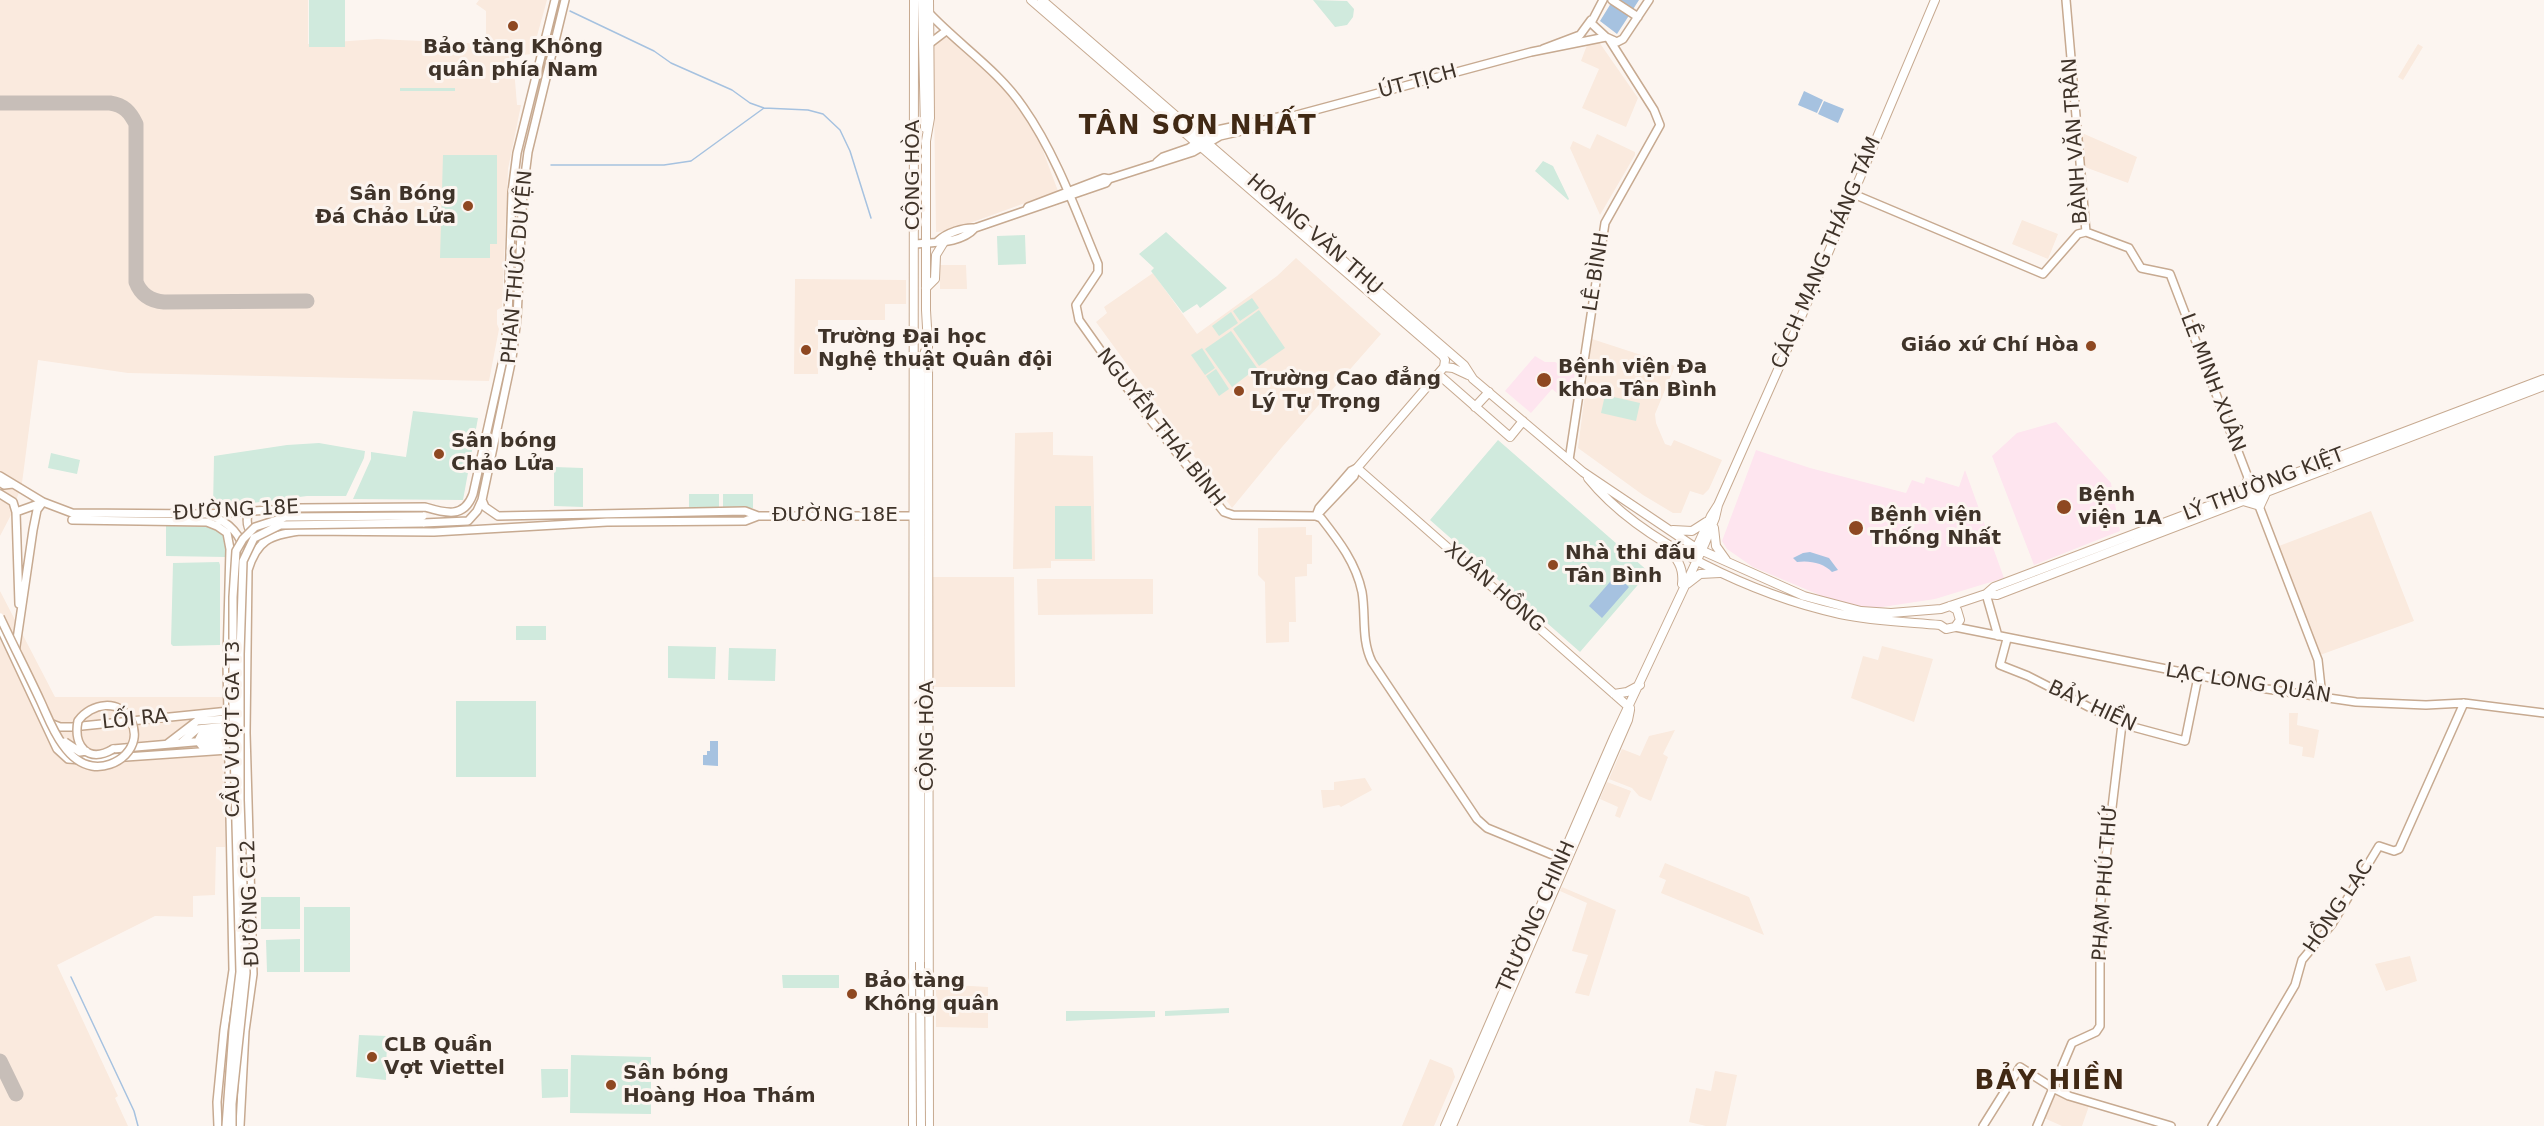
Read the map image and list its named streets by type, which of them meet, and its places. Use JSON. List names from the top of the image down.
{
  "streets": {
    "main road": [
      "CỘNG HÒA",
      "HOÀNG VĂN THỤ",
      "CÁCH MẠNG THÁNG TÁM",
      "LÝ THƯỜNG KIỆT",
      "XUÂN HỒNG",
      "TRƯỜNG CHINH"
    ],
    "street": [
      "ÚT TỊCH",
      "BÀNH VĂN TRÂN",
      "PHAN THÚC DUYỆN",
      "LÊ BÌNH",
      "LÊ MINH XUÂN",
      "NGUYỄN THÁI BÌNH",
      "ĐƯỜNG 18E",
      "LẠC LONG QUÂN",
      "BẢY HIỀN",
      "LỐI RA",
      "CẦU VƯỢT GA T3",
      "PHẠM PHÚ THỨ",
      "ĐƯỜNG C12",
      "HỒNG LẠC"
    ]
  },
  "crossings": [
    ["ÚT TỊCH", "CỘNG HÒA"],
    ["ÚT TỊCH", "HOÀNG VĂN THỤ"],
    ["ÚT TỊCH", "LÊ BÌNH"],
    ["ÚT TỊCH", "NGUYỄN THÁI BÌNH"],
    ["BÀNH VĂN TRÂN", "CÁCH MẠNG THÁNG TÁM"],
    ["BÀNH VĂN TRÂN", "LÊ MINH XUÂN"],
    ["CỘNG HÒA", "NGUYỄN THÁI BÌNH"],
    ["CỘNG HÒA", "ĐƯỜNG 18E"],
    ["HOÀNG VĂN THỤ", "CÁCH MẠNG THÁNG TÁM"],
    ["HOÀNG VĂN THỤ", "LÊ BÌNH"],
    ["HOÀNG VĂN THỤ", "TRƯỜNG CHINH"],
    ["CÁCH MẠNG THÁNG TÁM", "TRƯỜNG CHINH"],
    ["PHAN THÚC DUYỆN", "ĐƯỜNG 18E"],
    ["LÊ MINH XUÂN", "LÝ THƯỜNG KIỆT"],
    ["LÊ MINH XUÂN", "LẠC LONG QUÂN"],
    ["LÝ THƯỜNG KIỆT", "LẠC LONG QUÂN"],
    ["ĐƯỜNG 18E", "CẦU VƯỢT GA T3"],
    ["ĐƯỜNG 18E", "ĐƯỜNG C12"],
    ["XUÂN HỒNG", "TRƯỜNG CHINH"],
    ["LẠC LONG QUÂN", "BẢY HIỀN"],
    ["LẠC LONG QUÂN", "HỒNG LẠC"],
    ["BẢY HIỀN", "PHẠM PHÚ THỨ"],
    ["LỐI RA", "ĐƯỜNG C12"]
  ],
  "districts": ["TÂN SƠN NHẤT", "BẢY HIỀN"],
  "places": [
    "Bảo tàng Không quân phía Nam",
    "Sân Bóng Đá Chảo Lửa",
    "Giáo xứ Chí Hòa",
    "Trường Đại học Nghệ thuật Quân đội",
    "Bệnh viện Đa khoa Tân Bình",
    "Trường Cao đẳng Lý Tự Trọng",
    "Sân bóng Chảo Lửa",
    "Bệnh viện 1A",
    "Bệnh viện Thống Nhất",
    "Nhà thi đấu Tân Bình",
    "Bảo tàng Không quân",
    "CLB Quần Vợt Viettel",
    "Sân bóng Hoàng Hoa Thám"
  ]
}
